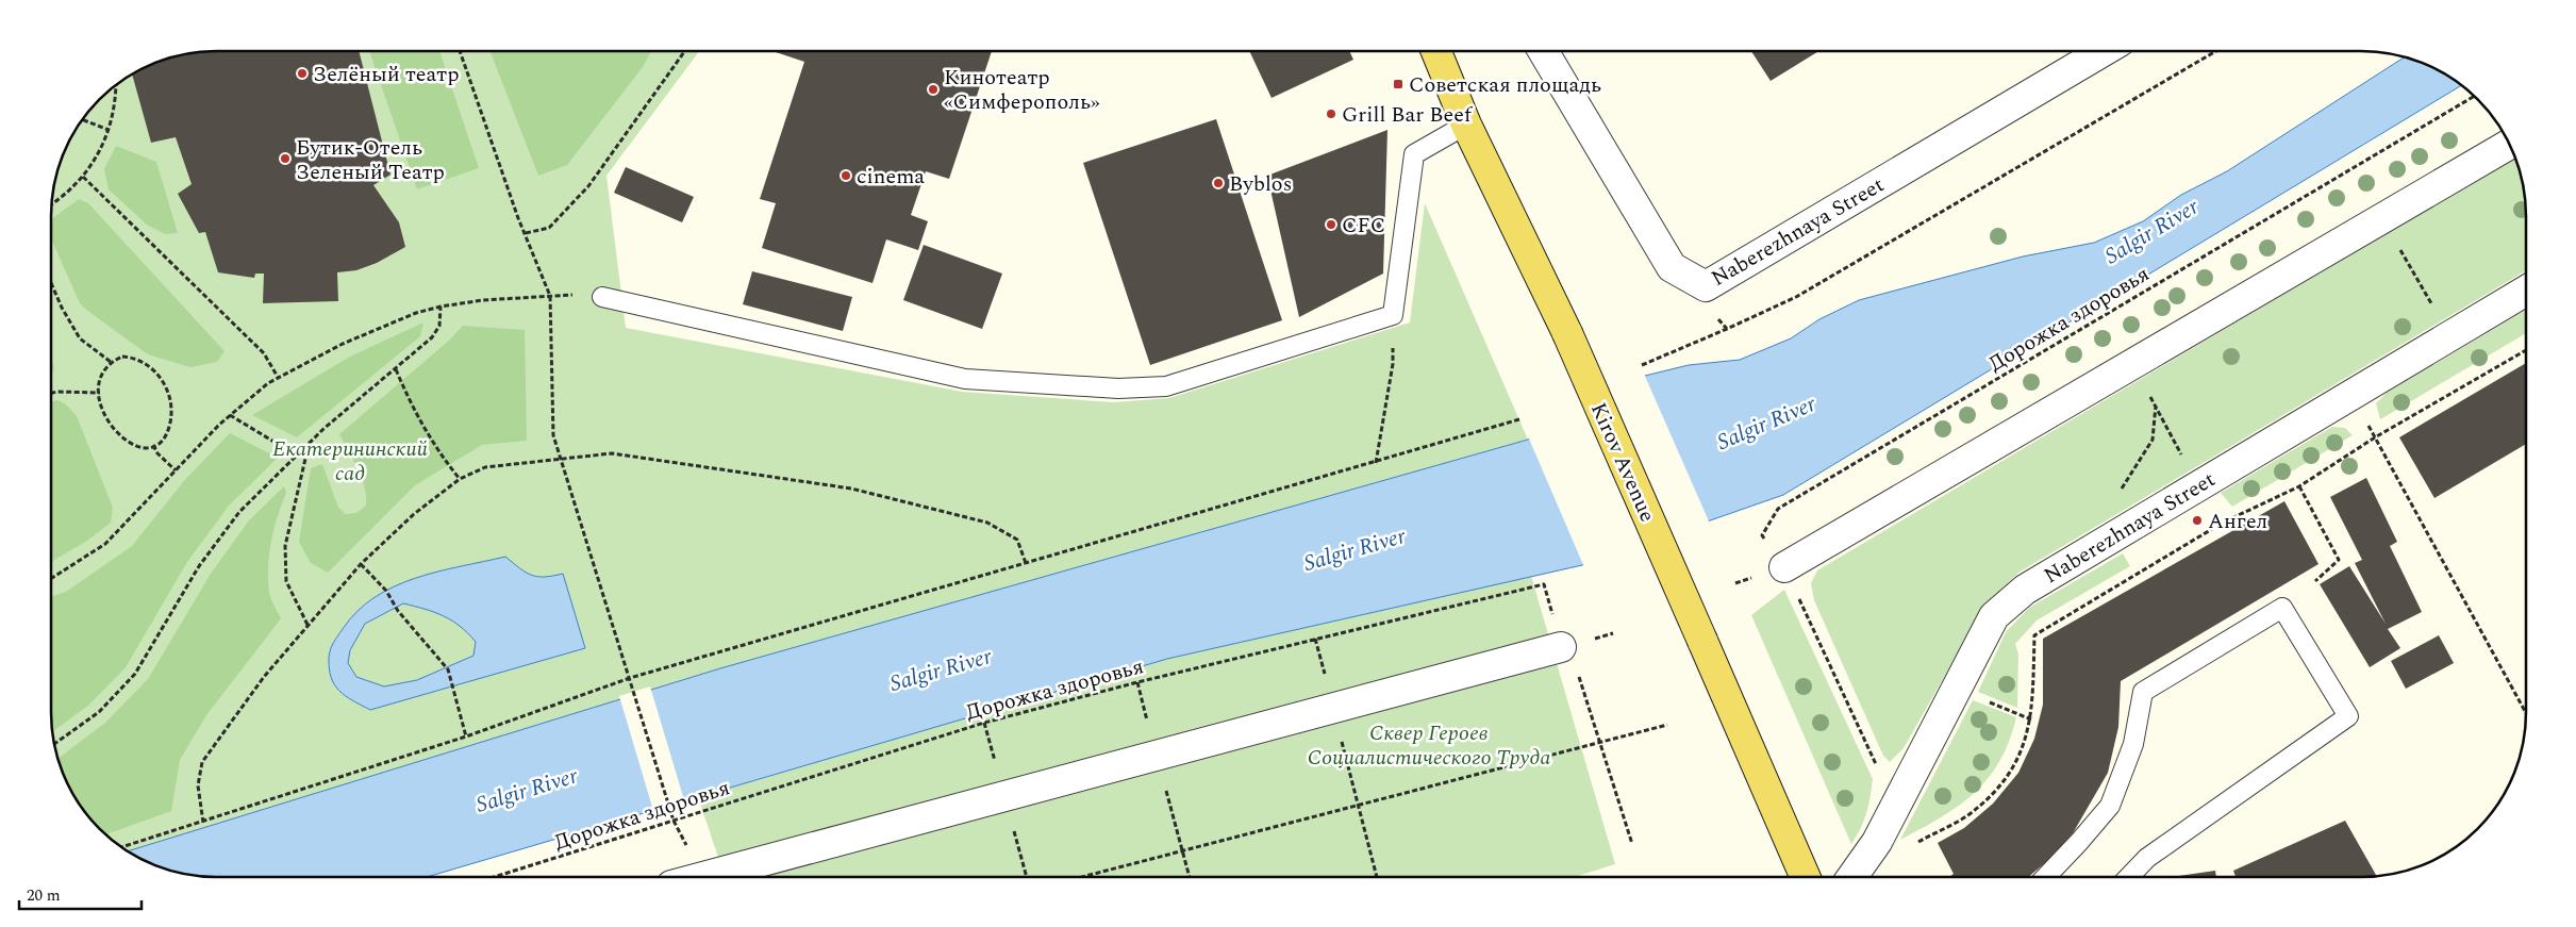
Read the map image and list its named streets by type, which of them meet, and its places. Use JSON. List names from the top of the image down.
{
  "streets": {
    "main road": ["Kirov Avenue"],
    "street": ["Naberezhnaya Street"],
    "path": ["Дорожка здоровья"]
  },
  "water": ["Salgir River"],
  "parks": ["Екатерининский сад", "Сквер Героев Социалистического Труда"],
  "places": {
    "other": [
      "Зелёный театр",
      "Кинотеатр «Симферополь»",
      "Grill Bar Beef",
      "Бутик-Отель Зеленый Театр",
      "cinema",
      "Byblos",
      "CFC",
      "Ангел"
    ],
    "transit": ["Советская площадь"]
  },
  "scale_bar": "20 m"
}
